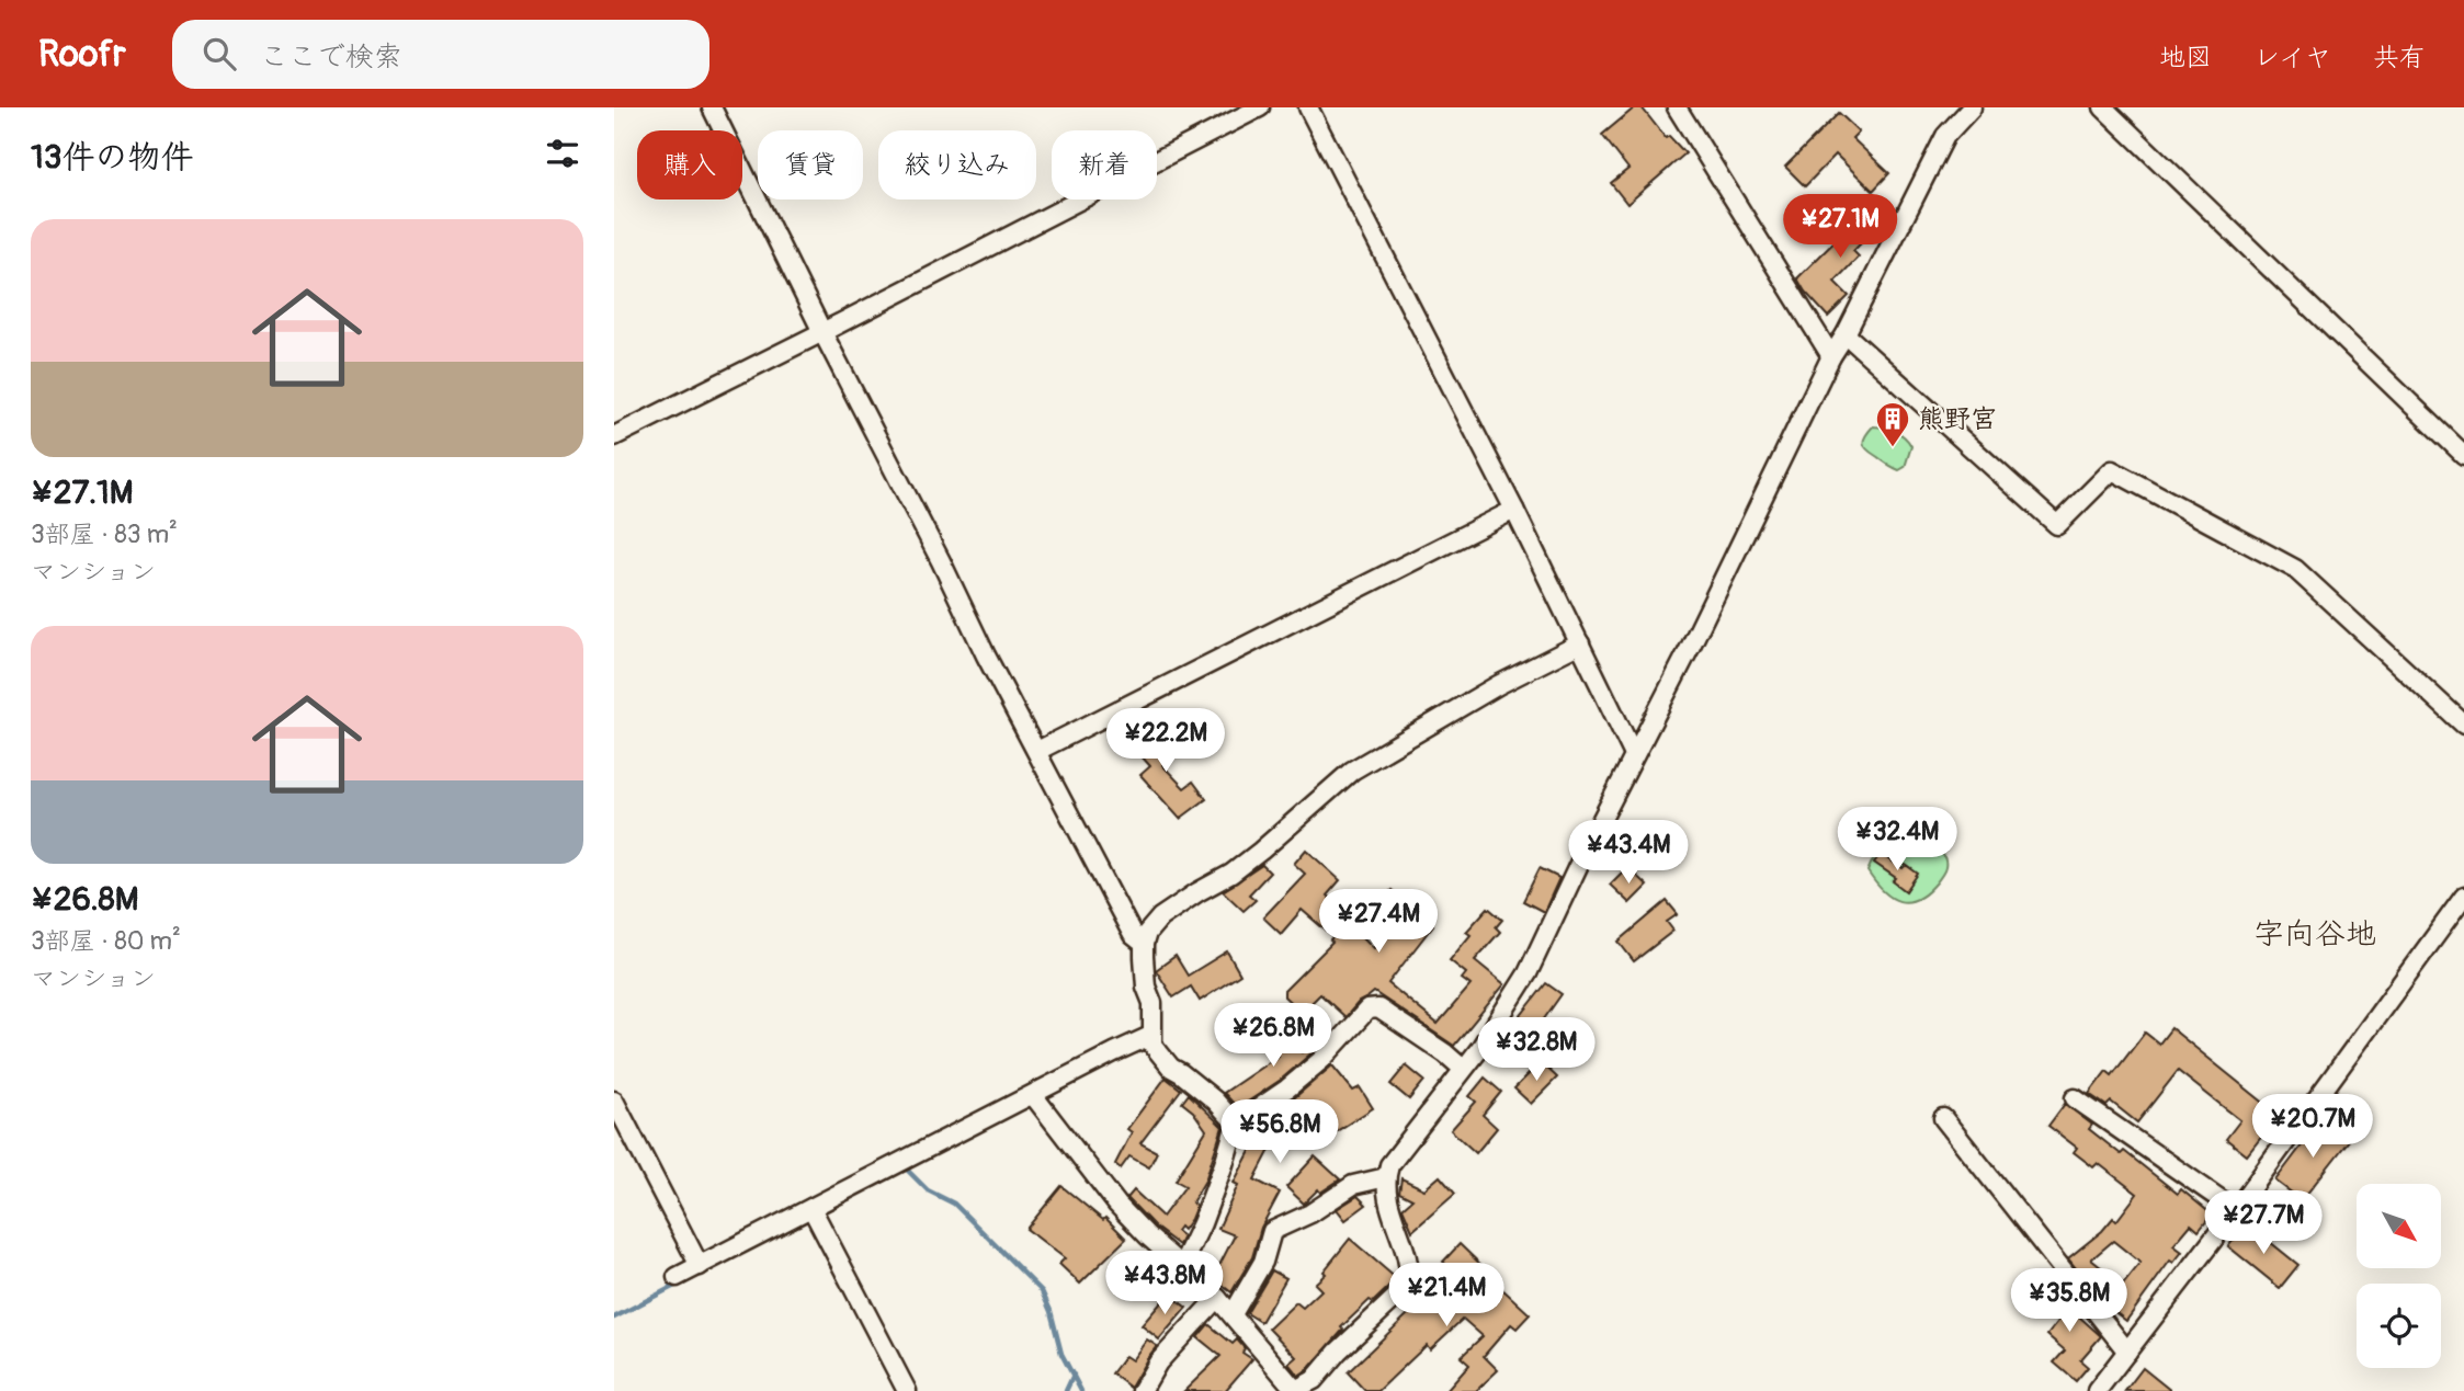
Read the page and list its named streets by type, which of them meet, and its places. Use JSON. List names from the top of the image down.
{
  "districts": ["字向谷地"],
  "places": {
    "building": ["熊野宮"]
  },
  "north": "bottom right",
  "page": {
    "header": "Roofr",
    "search": "ここで検索",
    "nav": ["地図", "レイヤ", "共有"],
    "heading": "13件の物件",
    "chip": [
      "購入",
      "賃貸",
      "絞り込み",
      "新着"
    ],
    "price": [
      "¥27.1M",
      "¥22.2M",
      "¥32.4M",
      "¥43.4M",
      "¥27.4M",
      "¥26.8M",
      "¥32.8M",
      "¥20.7M",
      "¥56.8M",
      "¥27.7M",
      "¥43.8M",
      "¥21.4M",
      "¥35.8M"
    ],
    "list": [
      {
        "name": "¥27.1M",
        "note": "3部屋 · 83 m² · マンション"
      },
      {
        "name": "¥26.8M",
        "note": "3部屋 · 80 m² · マンション"
      }
    ]
  }
}
